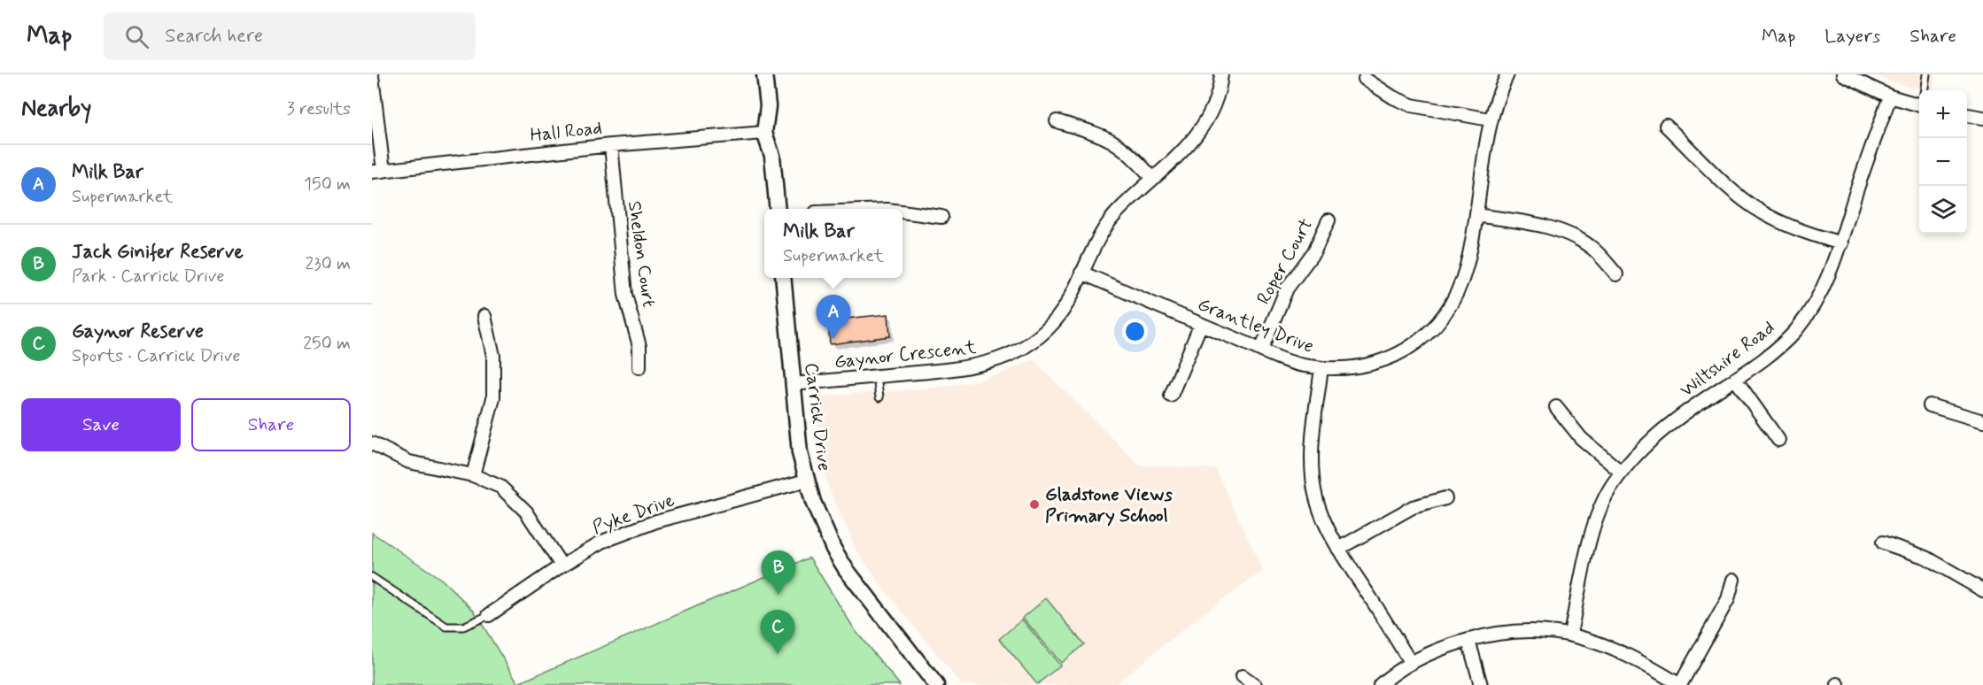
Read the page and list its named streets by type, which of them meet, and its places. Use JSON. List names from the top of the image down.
{
  "streets": {
    "street": [
      "Hall Road",
      "Sheldon Court",
      "Roper Court",
      "Grantley Drive",
      "Gaynor Crescent",
      "Wiltshire Road",
      "Carrick Drive",
      "Pyke Drive"
    ]
  },
  "crossings": [
    ["Hall Road", "Sheldon Court"],
    ["Roper Court", "Grantley Drive"],
    ["Grantley Drive", "Gaynor Crescent"],
    ["Gaynor Crescent", "Carrick Drive"],
    ["Carrick Drive", "Pyke Drive"]
  ],
  "places": ["Gladstone Views Primary School"],
  "page": {
    "header": "Map",
    "search": "Search here",
    "nav": ["Map", "Layers", "Share"],
    "heading": ["Nearby", "3 results"],
    "map_buttons": ["+", "−"],
    "list": [
      {
        "mark": "A",
        "name": "Milk Bar",
        "note": "Supermarket",
        "value": "150 m"
      },
      {
        "mark": "B",
        "name": "Jack Ginifer Reserve",
        "note": "Park · Carrick Drive",
        "value": "230 m"
      },
      {
        "mark": "C",
        "name": "Gaynor Reserve",
        "note": "Sports · Carrick Drive",
        "value": "250 m"
      }
    ],
    "popup": ["Milk Bar", "Supermarket"],
    "pins": ["A", "B", "C"],
    "buttons": ["Save", "Share"]
  }
}
